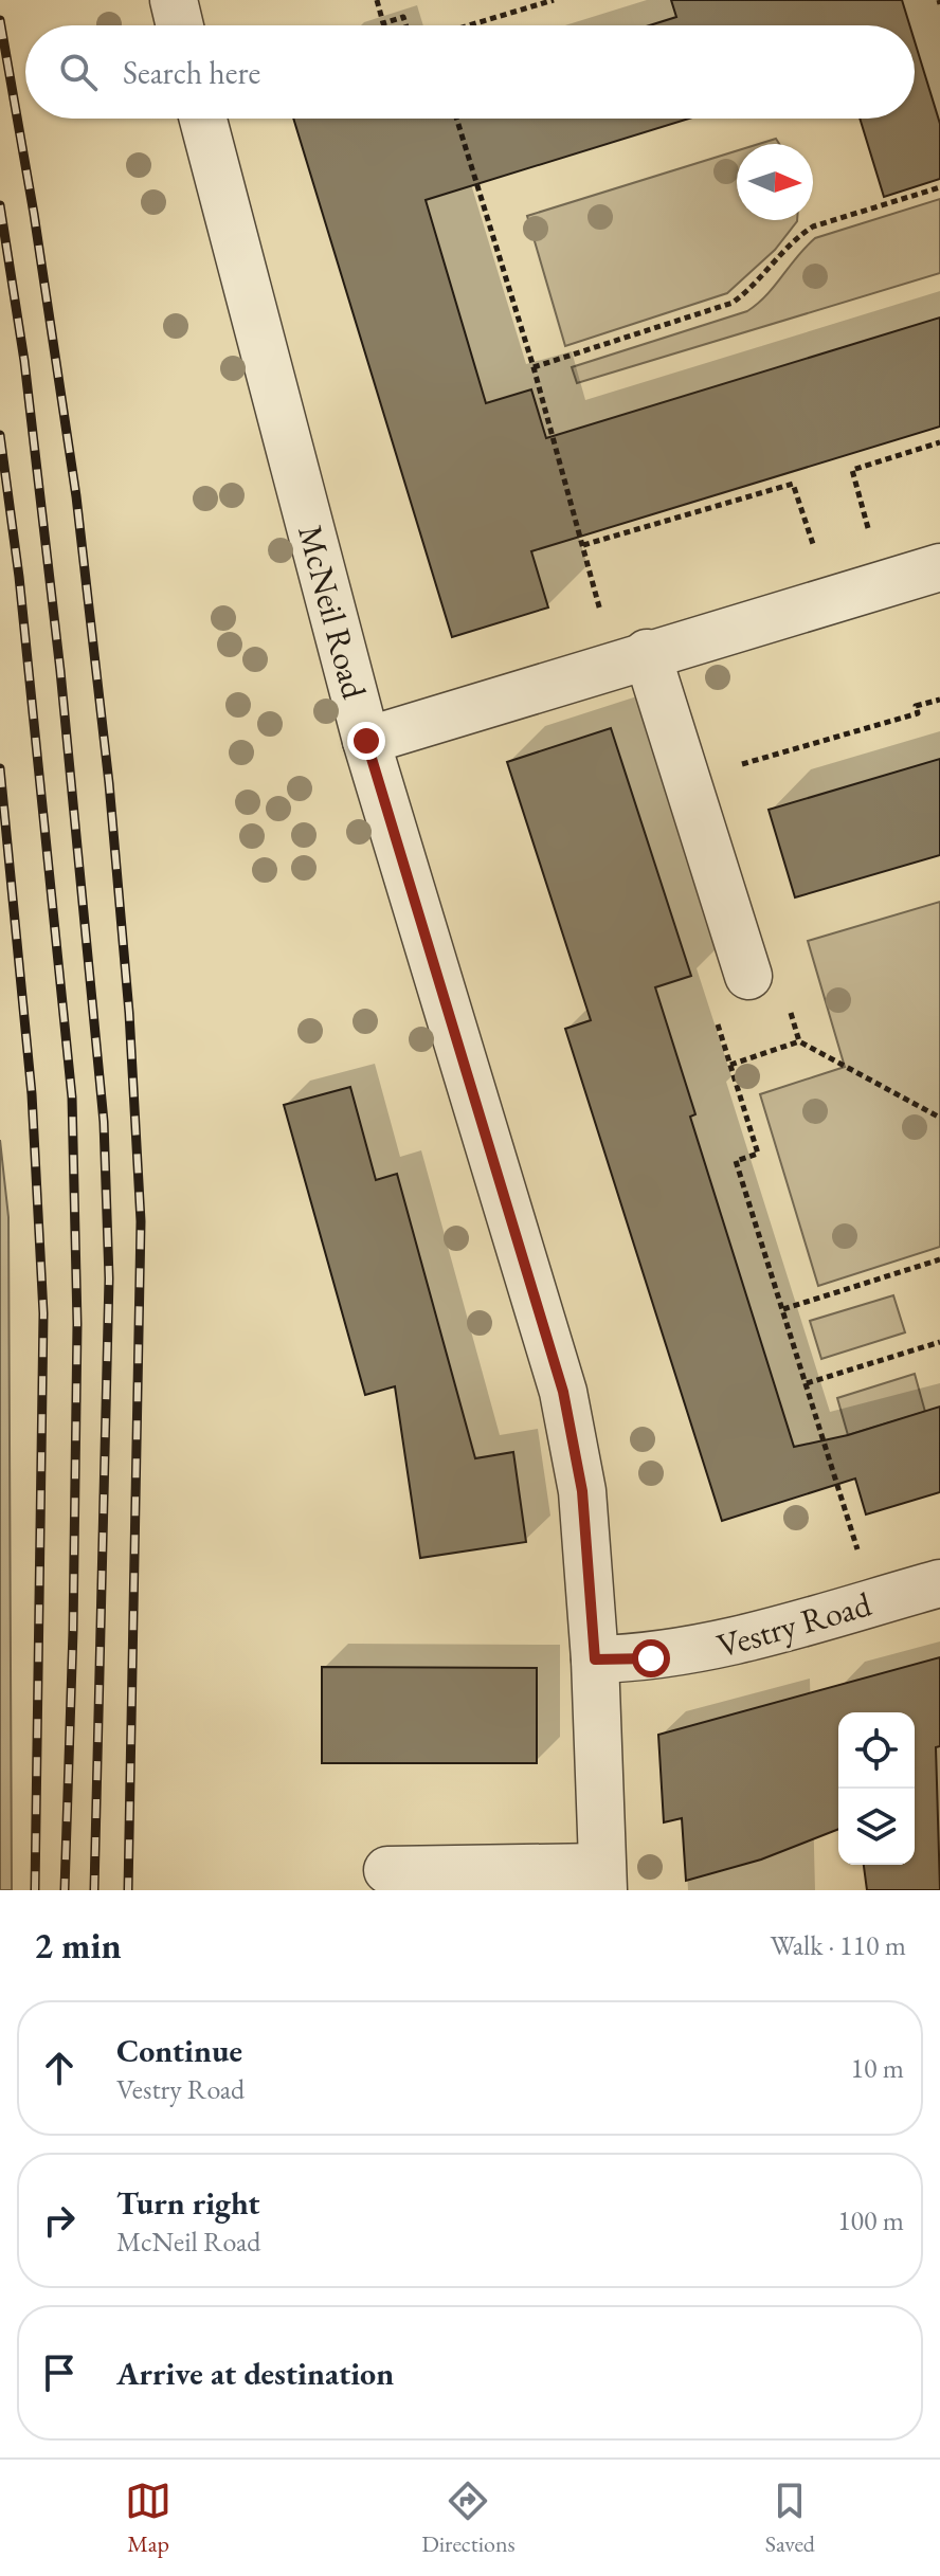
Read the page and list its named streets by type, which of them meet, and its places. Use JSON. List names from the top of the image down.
{
  "streets": {
    "street": ["McNeil Road", "Vestry Road"]
  },
  "crossings": [
    ["McNeil Road", "Vestry Road"]
  ],
  "north": "right",
  "page": {
    "search": "Search here",
    "heading": ["2 min", "Walk · 110 m"],
    "list": [
      ["Continue", "Vestry Road", "10 m"],
      ["Turn right", "McNeil Road", "100 m"],
      "Arrive at destination"
    ],
    "nav": ["Map", "Directions", "Saved"]
  }
}
